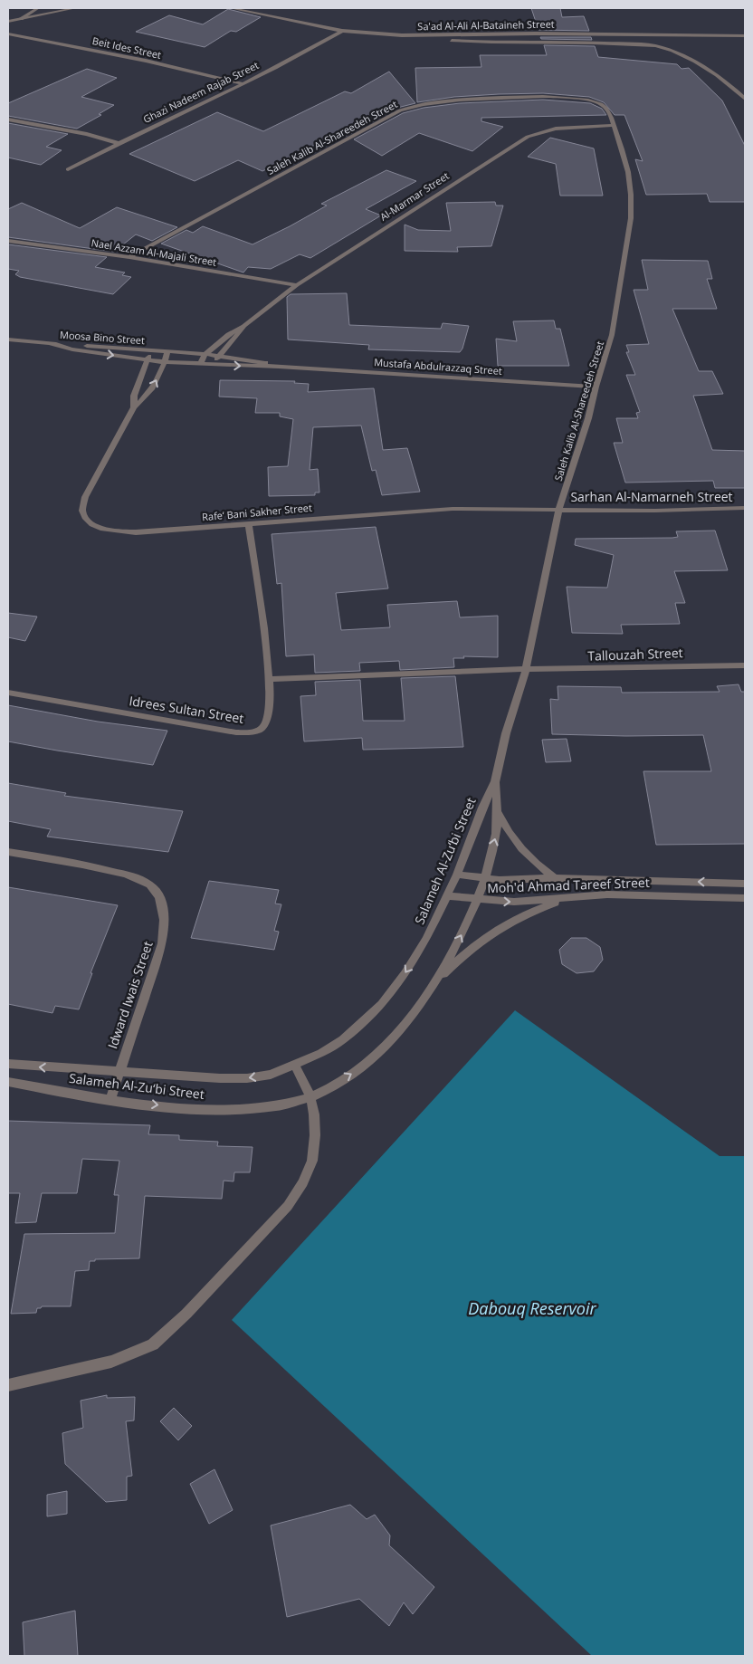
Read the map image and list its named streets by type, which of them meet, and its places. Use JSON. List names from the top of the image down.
{
  "streets": {
    "street": [
      "Sa'ad Al-Ali Al-Bataineh Street",
      "Beit Ides Street",
      "Ghazi Nadeem Rajab Street",
      "Saleh Kalib Al-Shareedeh Street",
      "Al-Marmar Street",
      "Nael Azzam Al-Majali Street",
      "Moosa Bino Street",
      "Mustafa Abdulrazzaq Street",
      "Sarhan Al-Namarneh Street",
      "Rafe‘ Bani Sakher Street",
      "Tallouzah Street",
      "Idrees Sultan Street",
      "Salameh Al-Zu‘bi Street",
      "Moh'd Ahmad Tareef Street",
      "Idward Iwais Street"
    ]
  },
  "crossings": [
    ["Sa'ad Al-Ali Al-Bataineh Street", "Ghazi Nadeem Rajab Street"],
    ["Beit Ides Street", "Ghazi Nadeem Rajab Street"],
    ["Saleh Kalib Al-Shareedeh Street", "Al-Marmar Street"],
    ["Saleh Kalib Al-Shareedeh Street", "Nael Azzam Al-Majali Street"],
    ["Saleh Kalib Al-Shareedeh Street", "Mustafa Abdulrazzaq Street"],
    ["Saleh Kalib Al-Shareedeh Street", "Sarhan Al-Namarneh Street"],
    ["Saleh Kalib Al-Shareedeh Street", "Rafe‘ Bani Sakher Street"],
    ["Saleh Kalib Al-Shareedeh Street", "Salameh Al-Zu‘bi Street"],
    ["Al-Marmar Street", "Nael Azzam Al-Majali Street"],
    ["Al-Marmar Street", "Mustafa Abdulrazzaq Street"],
    ["Moosa Bino Street", "Mustafa Abdulrazzaq Street"],
    ["Moosa Bino Street", "Rafe‘ Bani Sakher Street"],
    ["Mustafa Abdulrazzaq Street", "Rafe‘ Bani Sakher Street"],
    ["Sarhan Al-Namarneh Street", "Rafe‘ Bani Sakher Street"],
    ["Sarhan Al-Namarneh Street", "Salameh Al-Zu‘bi Street"],
    ["Rafe‘ Bani Sakher Street", "Idrees Sultan Street"],
    ["Rafe‘ Bani Sakher Street", "Salameh Al-Zu‘bi Street"],
    ["Tallouzah Street", "Idrees Sultan Street"],
    ["Tallouzah Street", "Salameh Al-Zu‘bi Street"],
    ["Salameh Al-Zu‘bi Street", "Moh'd Ahmad Tareef Street"],
    ["Salameh Al-Zu‘bi Street", "Idward Iwais Street"]
  ],
  "water": ["Dabouq Reservoir"]
}
